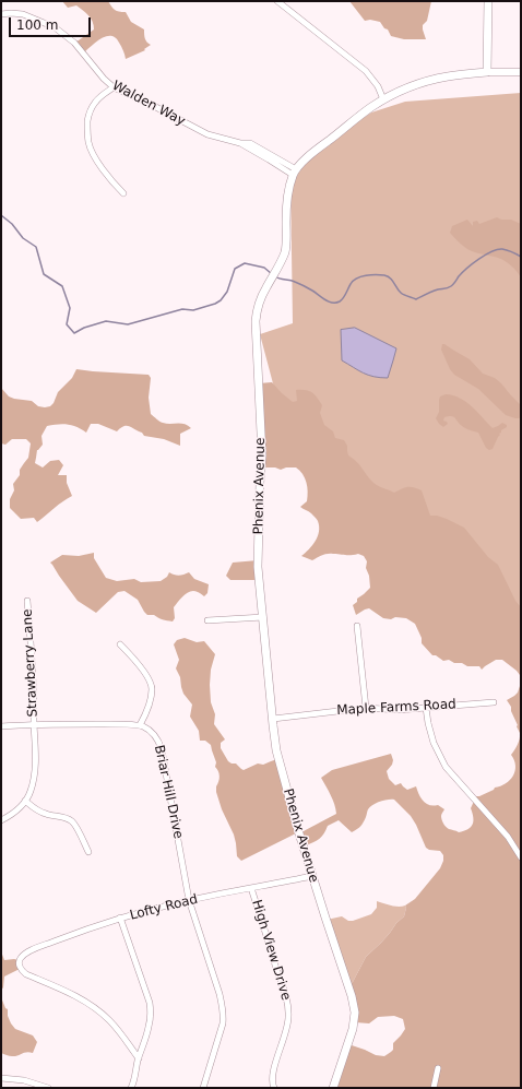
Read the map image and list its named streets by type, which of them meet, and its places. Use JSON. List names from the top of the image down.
{
  "streets": {
    "main road": ["Phenix Avenue"],
    "street": [
      "Walden Way",
      "Strawberry Lane",
      "Maple Farms Road",
      "Briar Hill Drive",
      "Lofty Road",
      "High View Drive"
    ]
  },
  "crossings": [
    ["Walden Way", "Phenix Avenue"],
    ["Phenix Avenue", "Maple Farms Road"],
    ["Phenix Avenue", "Lofty Road"],
    ["Briar Hill Drive", "Lofty Road"],
    ["Lofty Road", "High View Drive"]
  ],
  "scale_bar": "100 m"
}
